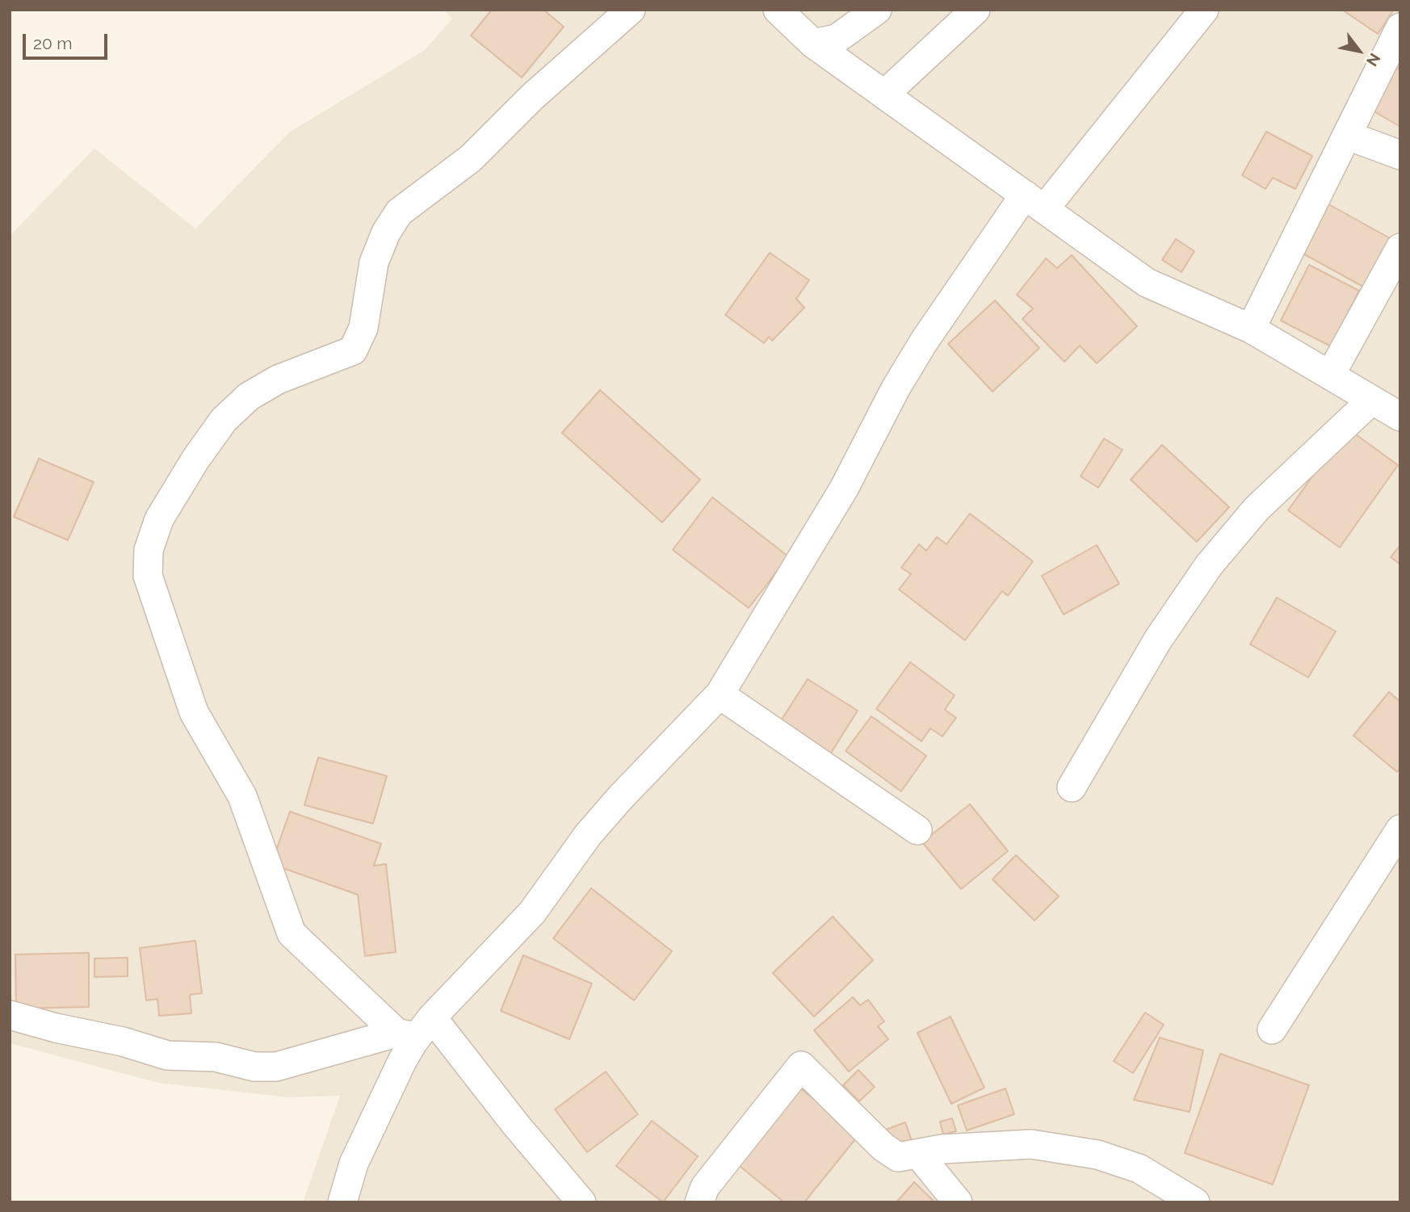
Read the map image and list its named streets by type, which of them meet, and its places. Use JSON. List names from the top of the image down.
{
  "scale_bar": "20 m",
  "north": "bottom right"
}
